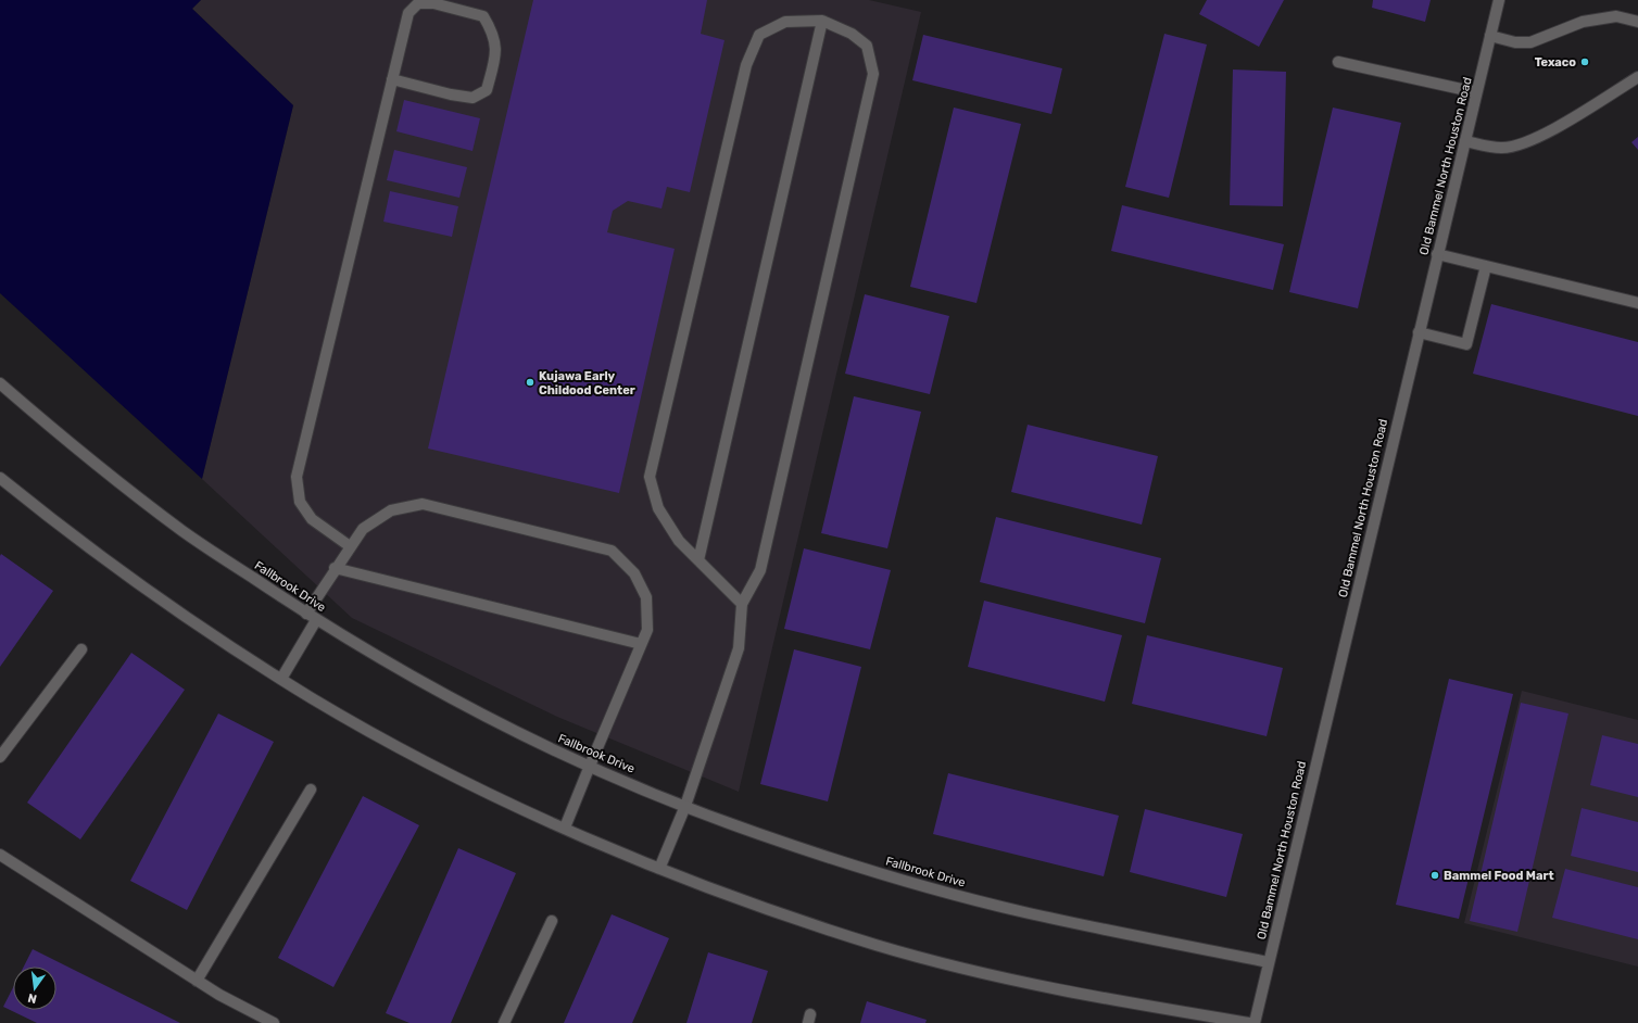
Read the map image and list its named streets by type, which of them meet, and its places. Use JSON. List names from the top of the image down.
{
  "streets": {
    "street": ["Old Bammel North Houston Road", "Fallbrook Drive"]
  },
  "crossings": [
    ["Old Bammel North Houston Road", "Fallbrook Drive"]
  ],
  "places": ["Texaco", "Kujawa Early Childood Center", "Bammel Food Mart"],
  "north": "bottom"
}
